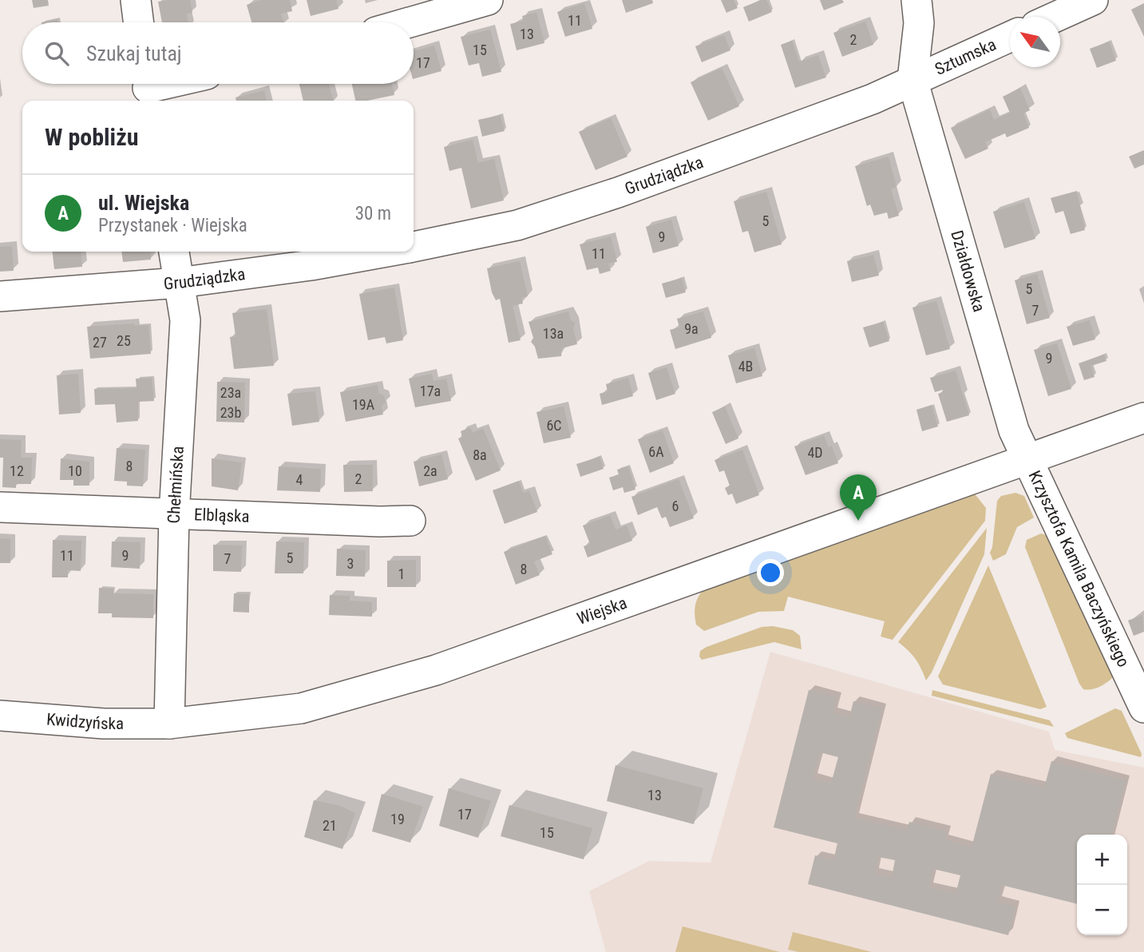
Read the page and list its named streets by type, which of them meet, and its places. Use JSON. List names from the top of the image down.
{
  "streets": {
    "street": [
      "Sztumska",
      "Grudziądzka",
      "Działdowska",
      "Chełmińska",
      "Elbląska",
      "Krzysztofa Kamila Baczyńskiego",
      "Wiejska",
      "Kwidzyńska"
    ]
  },
  "crossings": [
    ["Sztumska", "Grudziądzka"],
    ["Sztumska", "Działdowska"],
    ["Grudziądzka", "Działdowska"],
    ["Grudziądzka", "Chełmińska"],
    ["Działdowska", "Krzysztofa Kamila Baczyńskiego"],
    ["Działdowska", "Wiejska"],
    ["Chełmińska", "Elbląska"],
    ["Chełmińska", "Wiejska"],
    ["Chełmińska", "Kwidzyńska"],
    ["Krzysztofa Kamila Baczyńskiego", "Wiejska"],
    ["Wiejska", "Kwidzyńska"]
  ],
  "house_numbers": [
    "11",
    "13",
    "2",
    "15",
    "17",
    "5",
    "9",
    "11",
    "5",
    "7",
    "9a",
    "13a",
    "25",
    "27",
    "9",
    "4B",
    "17a",
    "23a",
    "19A",
    "23b",
    "6C",
    "6A",
    "4D",
    "8a",
    "8",
    "12",
    "10",
    "2a",
    "2",
    "4",
    "6",
    "11",
    "9",
    "5",
    "7",
    "3",
    "8",
    "1",
    "13",
    "17",
    "19",
    "21",
    "15"
  ],
  "north": "top left",
  "page": {
    "search": "Szukaj tutaj",
    "heading": "W pobliżu",
    "list": [
      {
        "mark": "A",
        "name": "ul. Wiejska",
        "note": "Przystanek · Wiejska",
        "value": "30 m"
      }
    ],
    "pins": "A",
    "map_buttons": ["+", "−"]
  }
}
